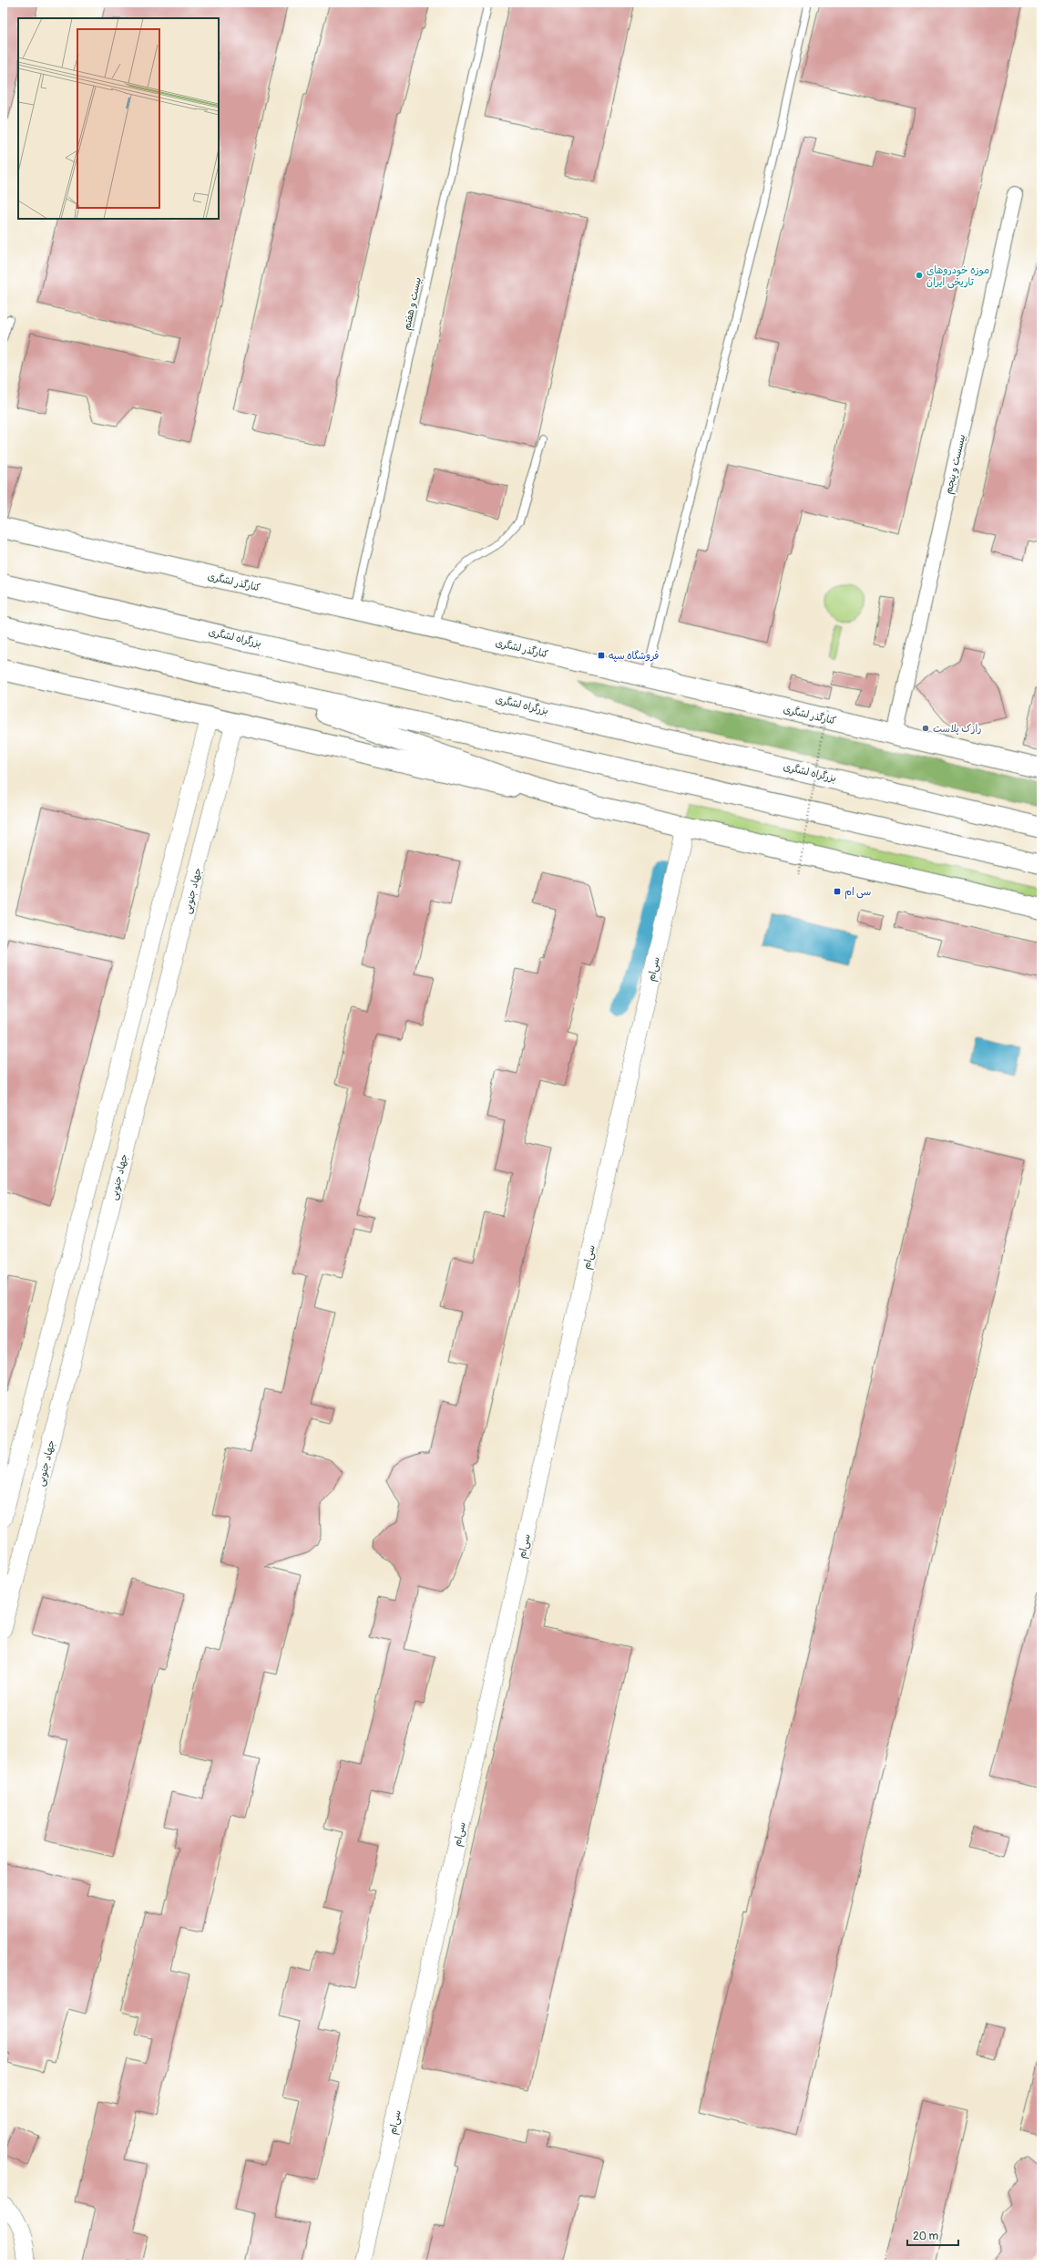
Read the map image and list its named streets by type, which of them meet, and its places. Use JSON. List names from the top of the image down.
{
  "streets": {
    "main road": ["کنارگذر لشگری", "بزرگراه لشگری"],
    "street": ["بیسست و پنجم", "جهاد جنوبی", "سی‌ام"],
    "lane": ["بیست و هفتم"]
  },
  "crossings": [
    ["بیست و هفتم", "کنارگذر لشگری"],
    ["بیسست و پنجم", "کنارگذر لشگری"]
  ],
  "places": {
    "other": ["موزه خودروهای تاریخی ایران", "رازک پلاست"],
    "transit": ["فروشگاه سپه", "سی ام"]
  },
  "scale_bar": "20 m"
}
